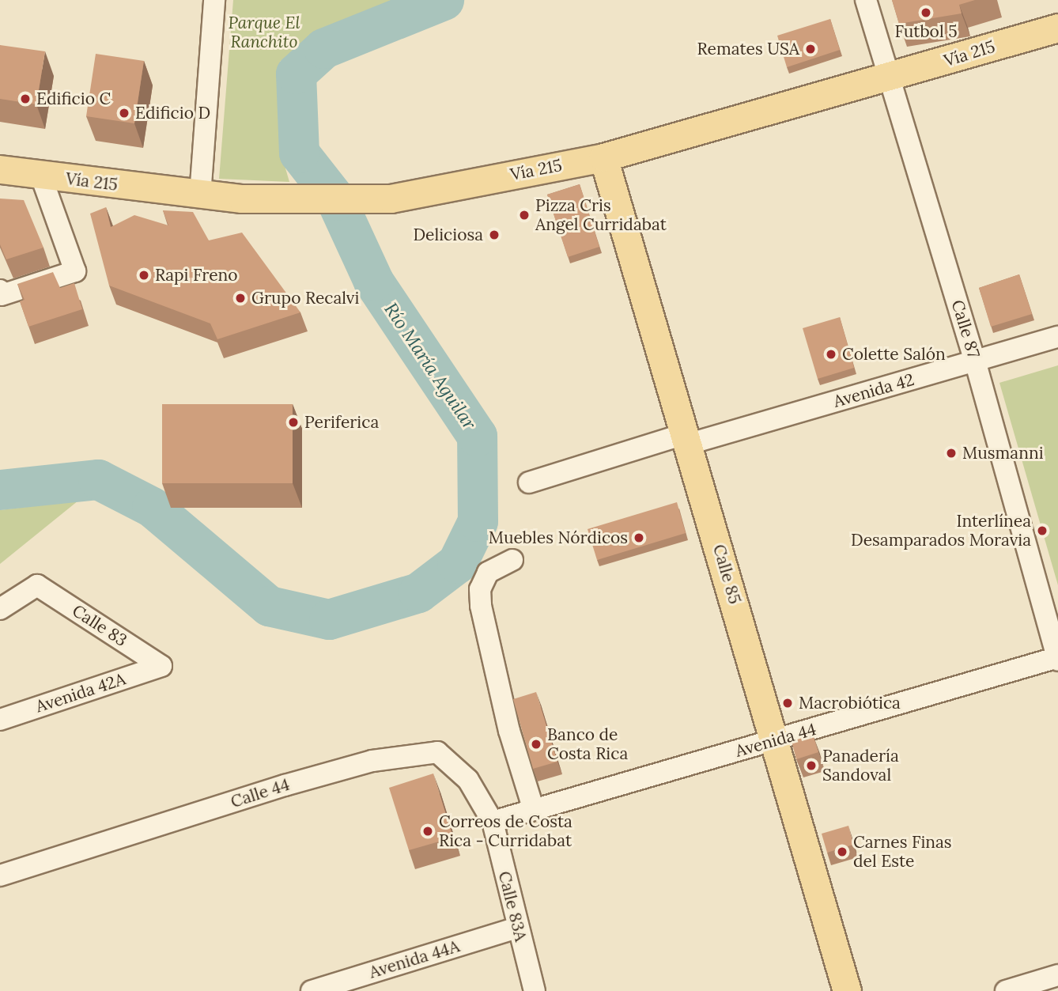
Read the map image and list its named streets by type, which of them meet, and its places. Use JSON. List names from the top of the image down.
{
  "streets": {
    "main road": ["Vía 215", "Calle 85"],
    "street": [
      "Calle 87",
      "Avenida 42",
      "Calle 83",
      "Avenida 42A",
      "Avenida 44",
      "Calle 44",
      "Calle 83A",
      "Avenida 44A"
    ]
  },
  "crossings": [
    ["Vía 215", "Calle 87"],
    ["Vía 215", "Calle 85"],
    ["Calle 87", "Avenida 42"],
    ["Calle 87", "Avenida 44"],
    ["Avenida 42", "Calle 85"],
    ["Calle 85", "Avenida 44"],
    ["Calle 83", "Avenida 42A"],
    ["Avenida 44", "Calle 44"],
    ["Avenida 44", "Calle 83A"],
    ["Calle 44", "Calle 83A"],
    ["Calle 83A", "Avenida 44A"]
  ],
  "water": ["Río María Aguilar"],
  "parks": ["Parque El Ranchito"],
  "places": [
    "Futbol 5",
    "Remates USA",
    "Edificio C",
    "Edificio D",
    "Pizza Cris Angel Curridabat",
    "Deliciosa",
    "Rapi Freno",
    "Grupo Recalvi",
    "Colette Salón",
    "Periferica",
    "Musmanni",
    "Interlínea Desamparados Moravia",
    "Muebles Nórdicos",
    "Macrobiótica",
    "Banco de Costa Rica",
    "Panadería Sandoval",
    "Correos de Costa Rica - Curridabat",
    "Carnes Finas del Este"
  ]
}
